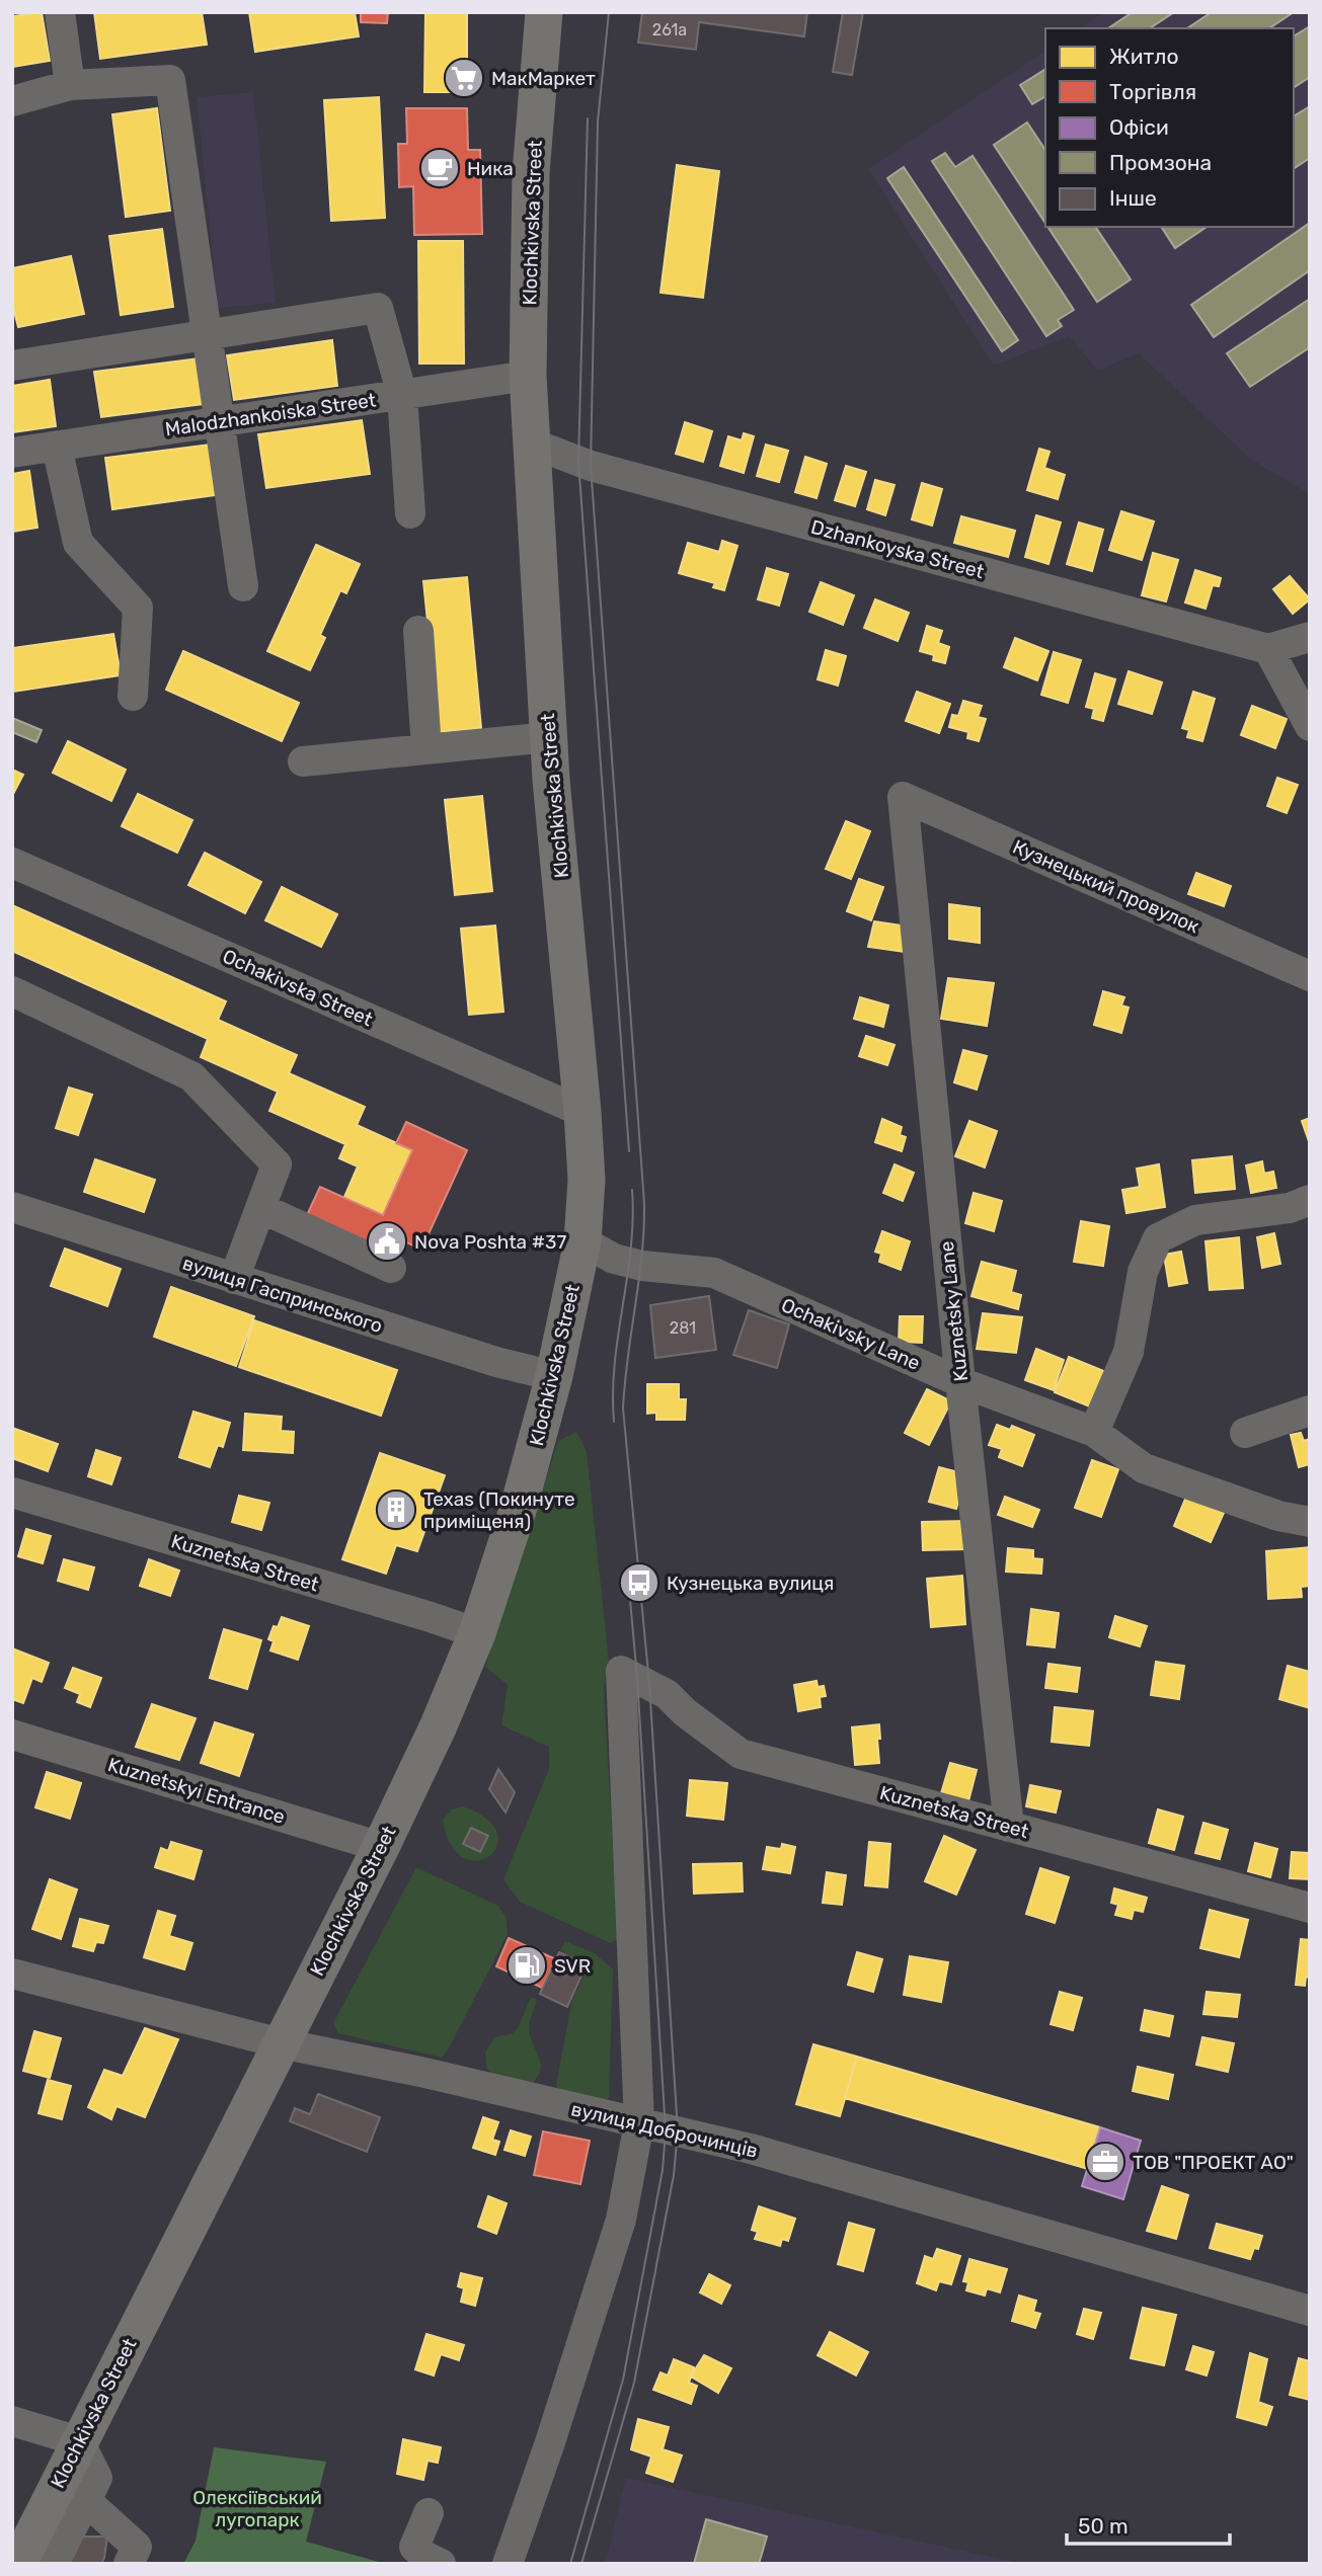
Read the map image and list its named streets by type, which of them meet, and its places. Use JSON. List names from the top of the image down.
{
  "streets": {
    "main road": ["Klochkivska Street"],
    "street": [
      "Malodzhankoiska Street",
      "Dzhankoyska Street",
      "Ochakivska Street",
      "вулиця Гаспринського",
      "Kuznetsky Lane",
      "Ochakivsky Lane",
      "Kuznetska Street",
      "Kuznetskyi Entrance",
      "вулиця Доброчинців"
    ]
  },
  "crossings": [
    ["Klochkivska Street", "Malodzhankoiska Street"],
    ["Klochkivska Street", "Dzhankoyska Street"],
    ["Klochkivska Street", "Ochakivska Street"],
    ["Klochkivska Street", "вулиця Гаспринського"],
    ["Klochkivska Street", "Ochakivsky Lane"],
    ["Klochkivska Street", "Kuznetska Street"],
    ["Klochkivska Street", "Kuznetskyi Entrance"],
    ["Klochkivska Street", "вулиця Доброчинців"],
    ["Kuznetsky Lane", "Ochakivsky Lane"],
    ["Kuznetsky Lane", "Kuznetska Street"],
    ["Kuznetska Street", "вулиця Доброчинців"]
  ],
  "parks": ["Олексіївський лугопарк"],
  "places": {
    "supermarket": ["МакМаркет"],
    "cafe": ["Ника"],
    "public building": ["Nova Poshta #37"],
    "building": ["Texas (Покинуте приміщеня)"],
    "bus stop": ["Кузнецька вулиця"],
    "fuel station": ["SVR"],
    "office": ["ТОВ \"ПРОЕКТ АО\""]
  },
  "house_numbers": ["261а", "281"],
  "legend": [
    "Житло",
    "Торгівля",
    "Офіси",
    "Промзона",
    "Інше"
  ],
  "scale_bar": "50 m"
}
